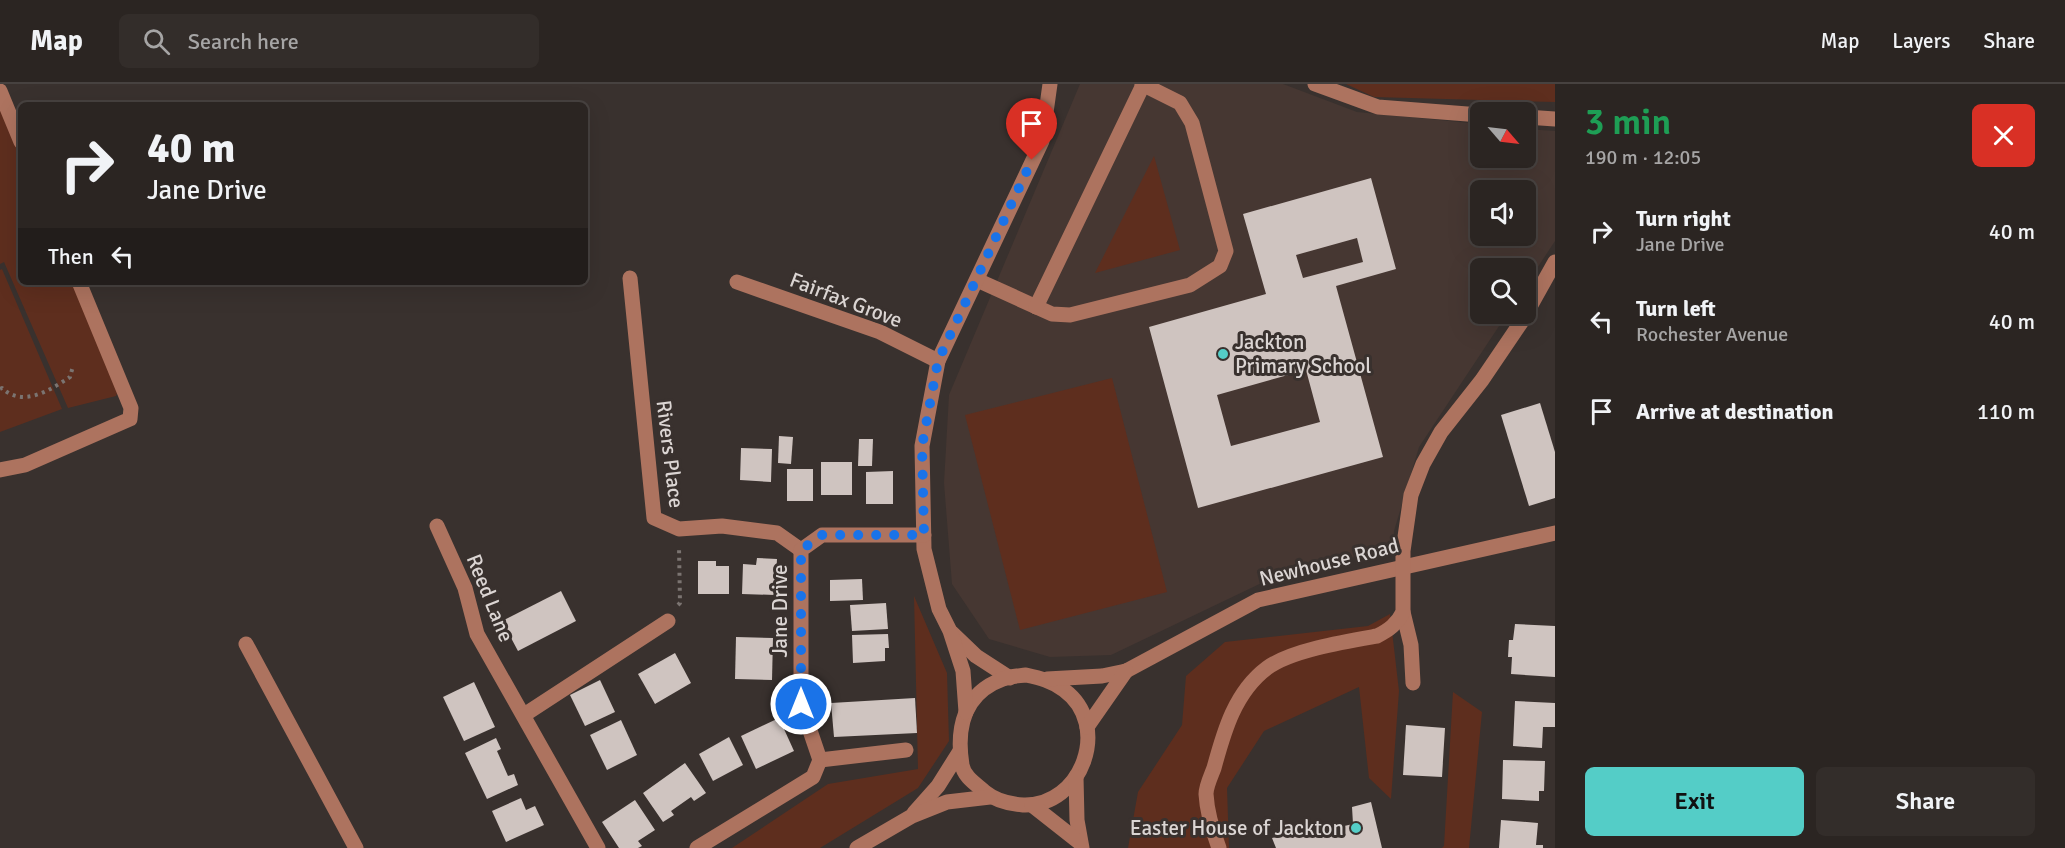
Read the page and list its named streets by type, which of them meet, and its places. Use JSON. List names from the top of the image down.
{
  "streets": {
    "street": [
      "Fairfax Grove",
      "Rivers Place",
      "Newhouse Road",
      "Reed Lane",
      "Jane Drive"
    ]
  },
  "crossings": [
    ["Rivers Place", "Jane Drive"]
  ],
  "places": ["Jackton Primary School", "Easter House of Jackton"],
  "north": "bottom right",
  "page": {
    "header": "Map",
    "search": "Search here",
    "nav": ["Map", "Layers", "Share"],
    "heading": ["3 min", "190 m · 12:05"],
    "turn": ["40 m", "Jane Drive"],
    "list": [
      {
        "name": "Turn right",
        "note": "Jane Drive",
        "value": "40 m"
      },
      {
        "name": "Turn left",
        "note": "Rochester Avenue",
        "value": "40 m"
      },
      {
        "name": "Arrive at destination",
        "value": "110 m"
      }
    ],
    "then": "Then",
    "buttons": ["Exit", "Share"]
  }
}
